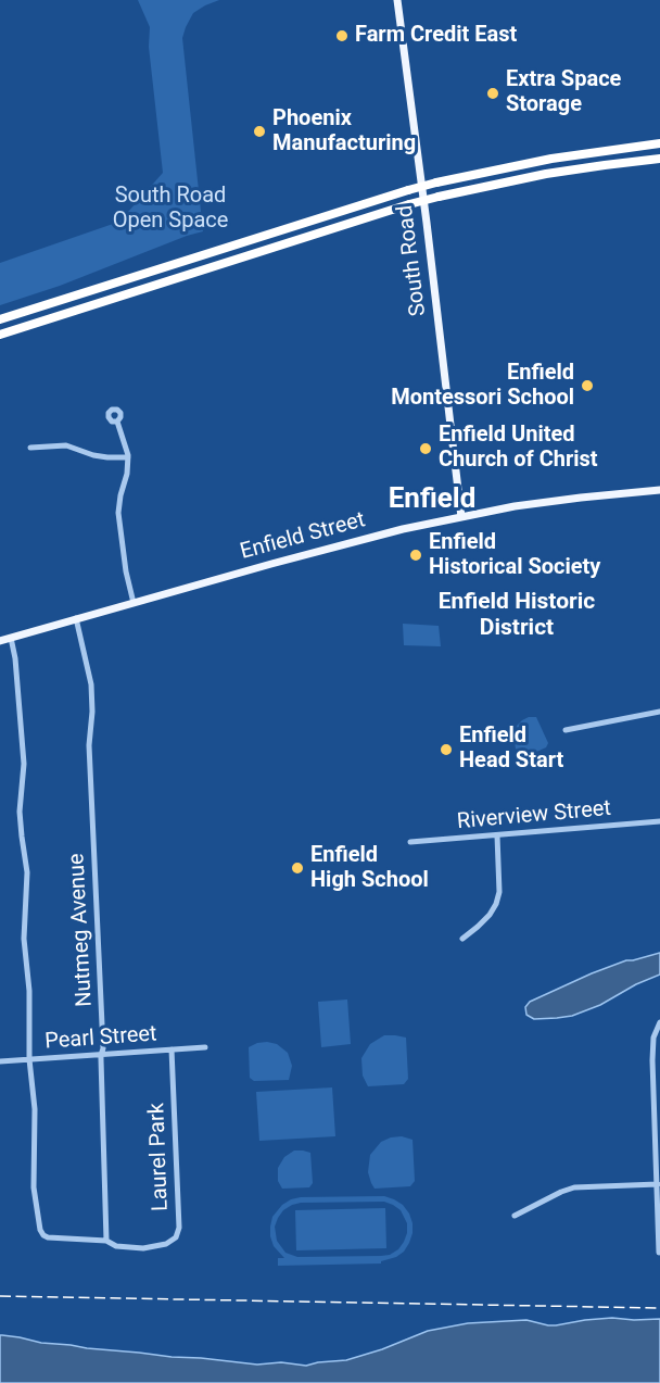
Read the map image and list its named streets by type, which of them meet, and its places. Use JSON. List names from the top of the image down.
{
  "streets": {
    "main road": ["South Road", "Enfield Street"],
    "street": [
      "Riverview Street",
      "Nutmeg Avenue",
      "Pearl Street",
      "Laurel Park"
    ]
  },
  "crossings": [
    ["South Road", "Enfield Street"],
    ["Enfield Street", "Nutmeg Avenue"],
    ["Nutmeg Avenue", "Pearl Street"],
    ["Nutmeg Avenue", "Laurel Park"],
    ["Pearl Street", "Laurel Park"]
  ],
  "districts": ["Enfield", "Enfield Historic District"],
  "parks": ["South Road Open Space"],
  "places": [
    "Farm Credit East",
    "Extra Space Storage",
    "Phoenix Manufacturing",
    "Enfield Montessori School",
    "Enfield United Church of Christ",
    "Enfield Historical Society",
    "Enfield Head Start",
    "Enfield High School"
  ]
}
